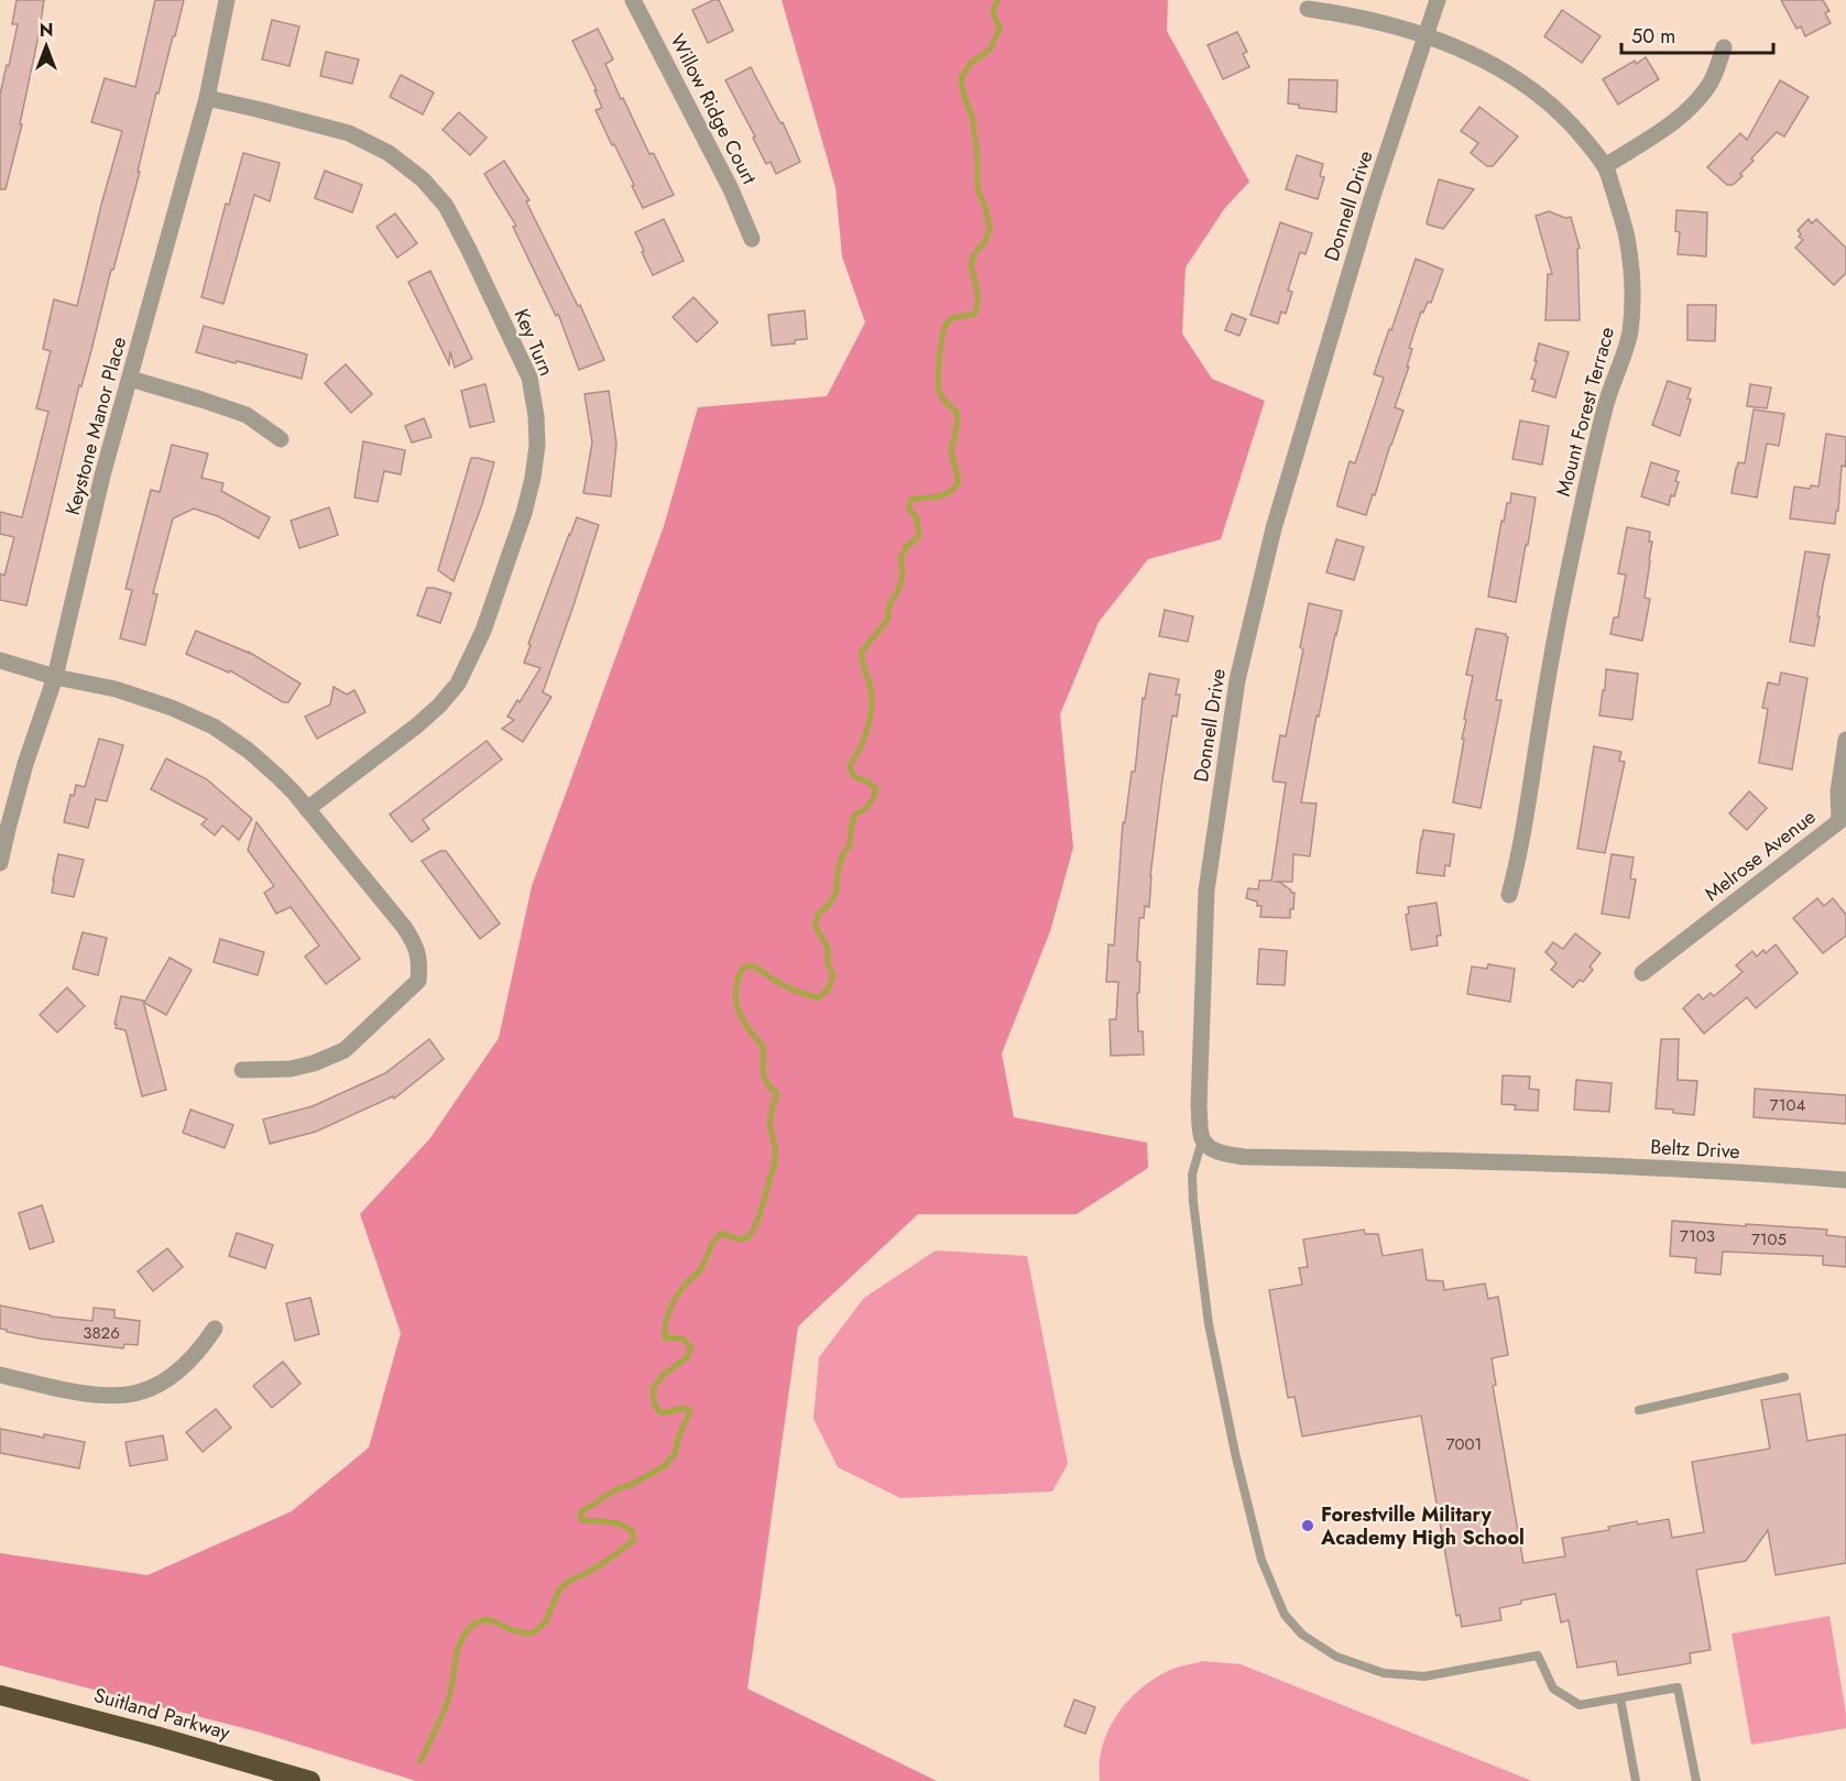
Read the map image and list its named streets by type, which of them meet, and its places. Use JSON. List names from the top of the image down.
{
  "streets": {
    "highway": ["Suitland Parkway"],
    "street": [
      "Willow Ridge Court",
      "Donnell Drive",
      "Key Turn",
      "Mount Forest Terrace",
      "Keystone Manor Place",
      "Melrose Avenue",
      "Beltz Drive"
    ]
  },
  "crossings": [
    ["Donnell Drive", "Mount Forest Terrace"],
    ["Donnell Drive", "Beltz Drive"],
    ["Key Turn", "Keystone Manor Place"]
  ],
  "places": ["Forestville Military Academy High School"],
  "house_numbers": [
    "7104",
    "7103",
    "7105",
    "3826",
    "7001"
  ],
  "scale_bar": "50 m",
  "north": "top"
}
